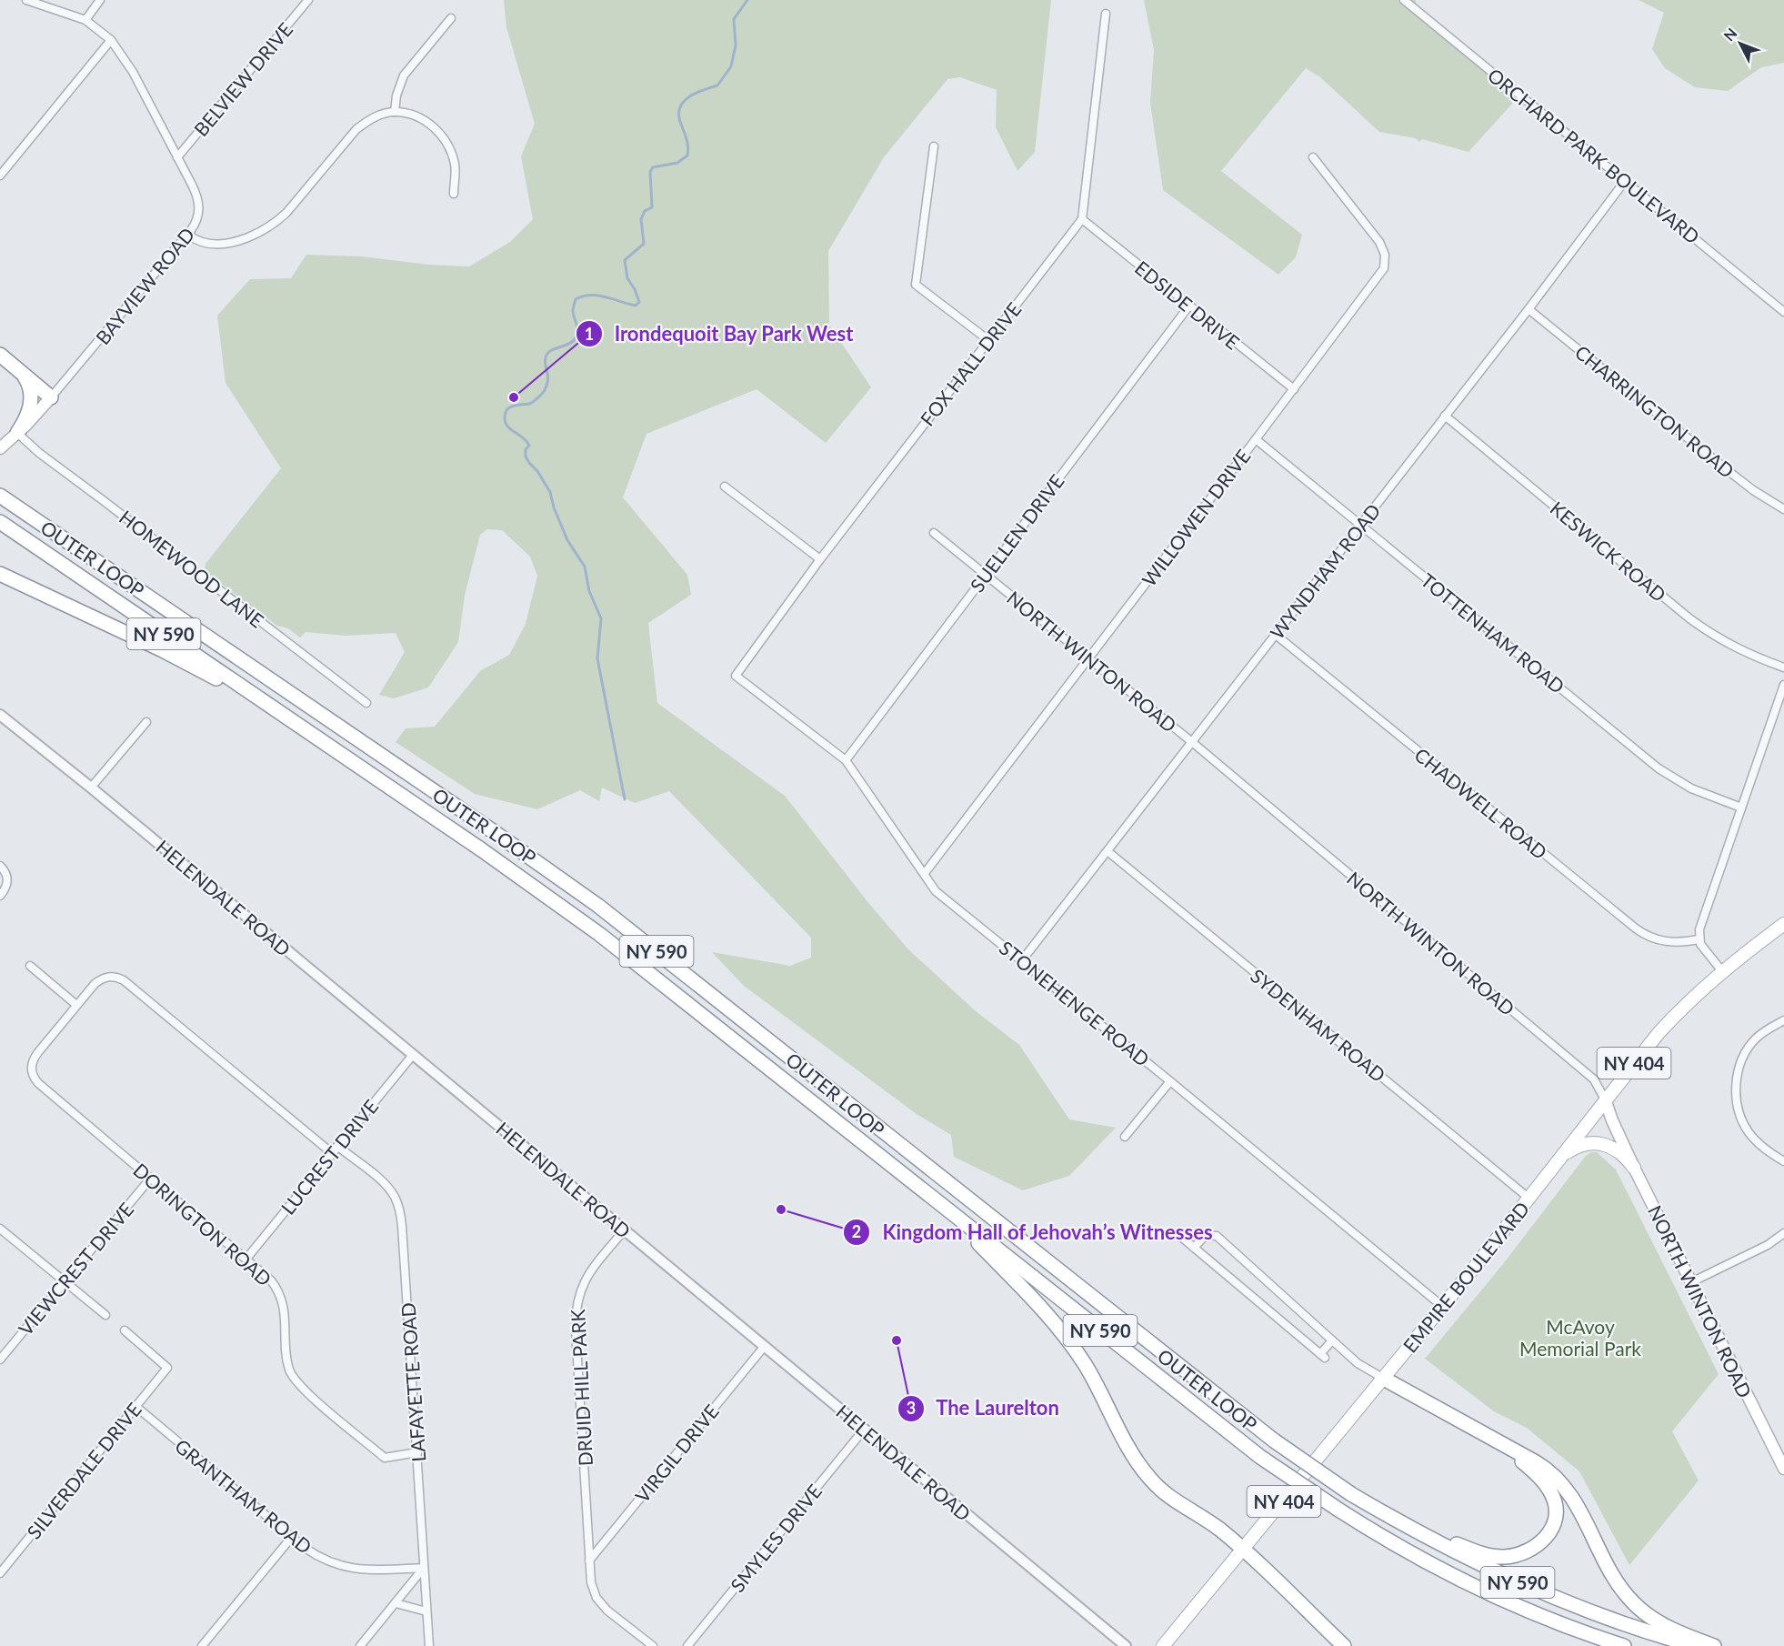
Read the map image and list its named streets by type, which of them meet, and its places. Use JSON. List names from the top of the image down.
{
  "streets": {
    "highway": ["OUTER LOOP", "NY 590"],
    "main road": [
      "BAYVIEW ROAD",
      "NORTH WINTON ROAD",
      "NY 404",
      "EMPIRE BOULEVARD"
    ],
    "street": [
      "BELVIEW DRIVE",
      "ORCHARD PARK BOULEVARD",
      "EDSIDE DRIVE",
      "FOX HALL DRIVE",
      "CHARRINGTON ROAD",
      "WILLOWEN DRIVE",
      "SUELLEN DRIVE",
      "KESWICK ROAD",
      "HOMEWOOD LANE",
      "WYNDHAM ROAD",
      "TOTTENHAM ROAD",
      "CHADWELL ROAD",
      "HELENDALE ROAD",
      "STONEHENGE ROAD",
      "SYDENHAM ROAD",
      "LUCREST DRIVE",
      "DORINGTON ROAD",
      "VIEWCREST DRIVE",
      "LAFAYETTE ROAD",
      "DRUID HILL PARK",
      "VIRGIL DRIVE",
      "SILVERDALE DRIVE",
      "GRANTHAM ROAD",
      "SMYLES DRIVE"
    ]
  },
  "crossings": [
    ["BELVIEW DRIVE", "BAYVIEW ROAD"],
    ["ORCHARD PARK BOULEVARD", "WYNDHAM ROAD"],
    ["BAYVIEW ROAD", "HOMEWOOD LANE"],
    ["EDSIDE DRIVE", "FOX HALL DRIVE"],
    ["EDSIDE DRIVE", "WILLOWEN DRIVE"],
    ["EDSIDE DRIVE", "SUELLEN DRIVE"],
    ["FOX HALL DRIVE", "STONEHENGE ROAD"],
    ["CHARRINGTON ROAD", "WYNDHAM ROAD"],
    ["WILLOWEN DRIVE", "TOTTENHAM ROAD"],
    ["WILLOWEN DRIVE", "NORTH WINTON ROAD"],
    ["WILLOWEN DRIVE", "STONEHENGE ROAD"],
    ["SUELLEN DRIVE", "NORTH WINTON ROAD"],
    ["SUELLEN DRIVE", "STONEHENGE ROAD"],
    ["KESWICK ROAD", "WYNDHAM ROAD"],
    ["WYNDHAM ROAD", "TOTTENHAM ROAD"],
    ["WYNDHAM ROAD", "NORTH WINTON ROAD"],
    ["WYNDHAM ROAD", "CHADWELL ROAD"],
    ["WYNDHAM ROAD", "STONEHENGE ROAD"],
    ["WYNDHAM ROAD", "SYDENHAM ROAD"],
    ["NORTH WINTON ROAD", "EMPIRE BOULEVARD"],
    ["HELENDALE ROAD", "LUCREST DRIVE"],
    ["HELENDALE ROAD", "DRUID HILL PARK"],
    ["HELENDALE ROAD", "VIRGIL DRIVE"],
    ["HELENDALE ROAD", "SMYLES DRIVE"],
    ["STONEHENGE ROAD", "EMPIRE BOULEVARD"],
    ["SYDENHAM ROAD", "EMPIRE BOULEVARD"],
    ["LUCREST DRIVE", "DORINGTON ROAD"],
    ["LUCREST DRIVE", "LAFAYETTE ROAD"],
    ["DORINGTON ROAD", "VIEWCREST DRIVE"],
    ["DORINGTON ROAD", "LAFAYETTE ROAD"],
    ["LAFAYETTE ROAD", "GRANTHAM ROAD"],
    ["DRUID HILL PARK", "VIRGIL DRIVE"],
    ["SILVERDALE DRIVE", "GRANTHAM ROAD"]
  ],
  "parks": ["McAvoy Memorial Park"],
  "places": ["Irondequoit Bay Park West", "Kingdom Hall of Jehovah’s Witnesses", "The Laurelton"],
  "north": "top left"
}
